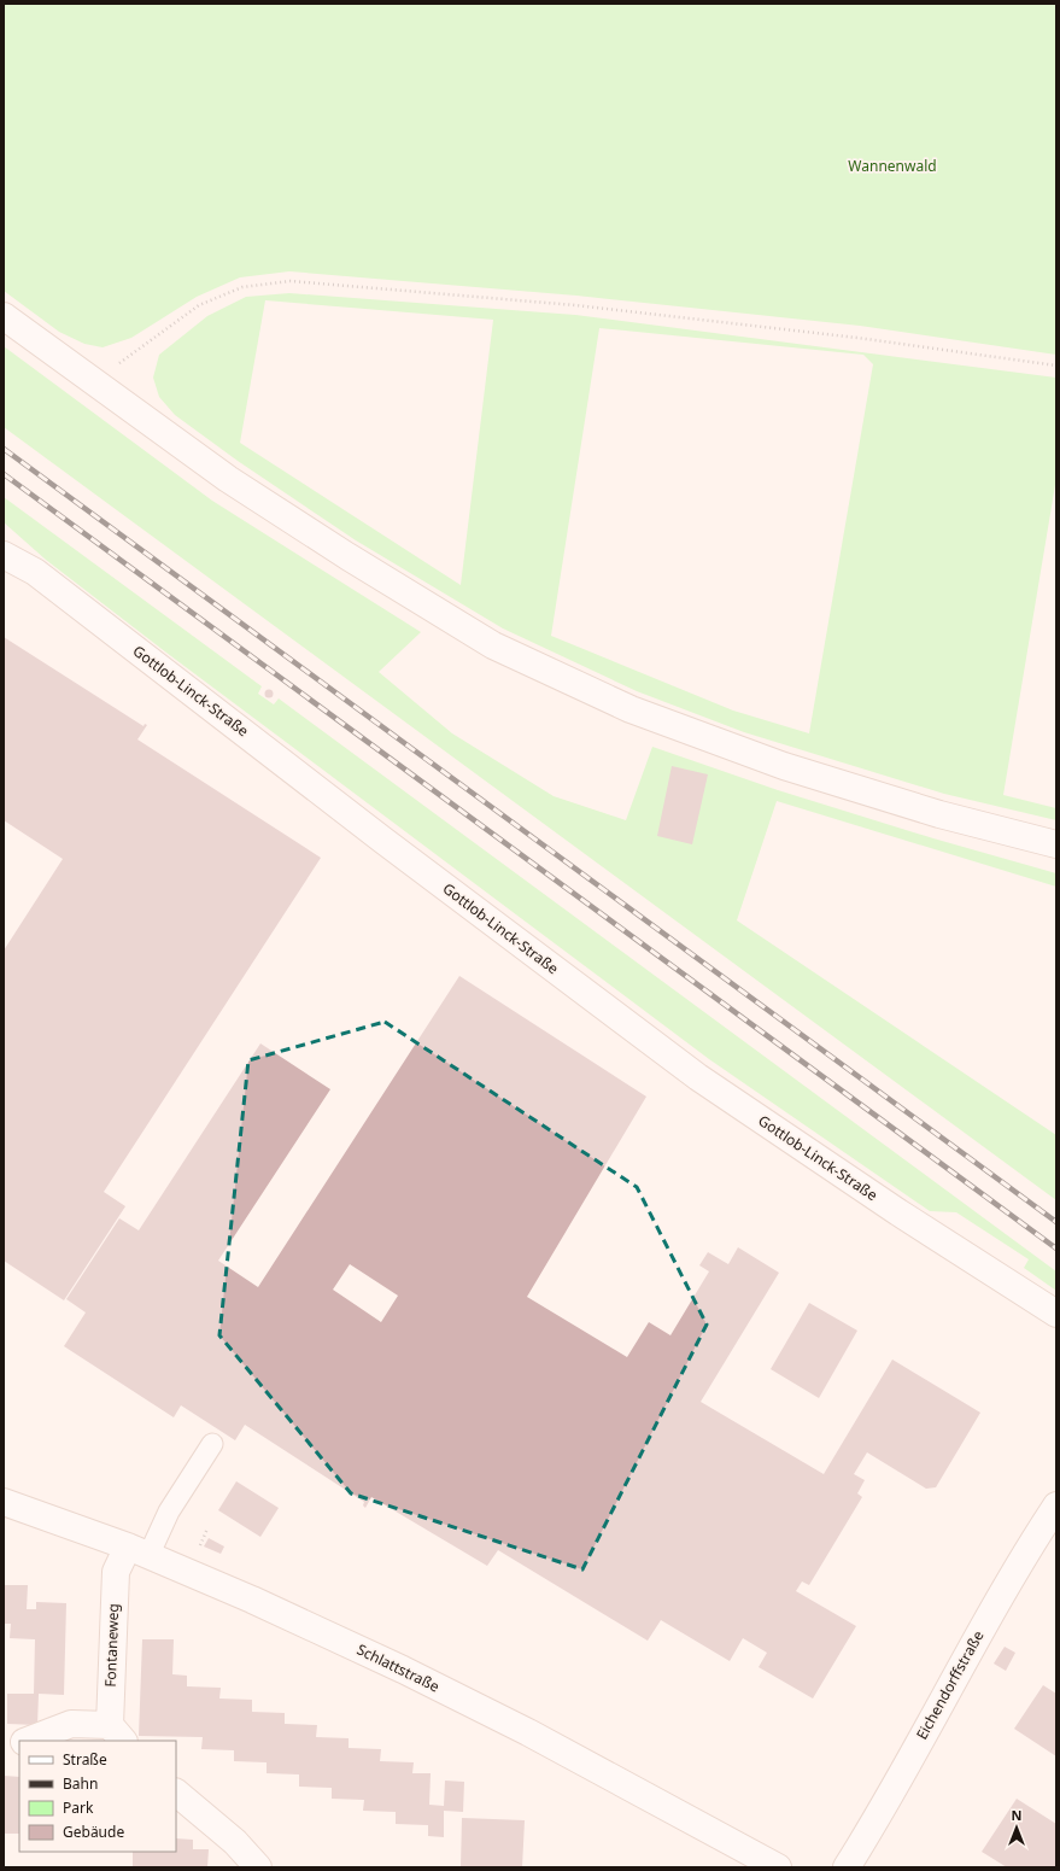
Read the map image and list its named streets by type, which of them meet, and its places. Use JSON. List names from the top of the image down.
{
  "streets": {
    "street": [
      "Gottlob-Linck-Straße",
      "Fontaneweg",
      "Schlattstraße",
      "Eichendorffstraße"
    ]
  },
  "crossings": [
    ["Fontaneweg", "Schlattstraße"]
  ],
  "parks": ["Wannenwald"],
  "legend": [
    "Straße",
    "Bahn",
    "Park",
    "Gebäude"
  ],
  "north": "top"
}
